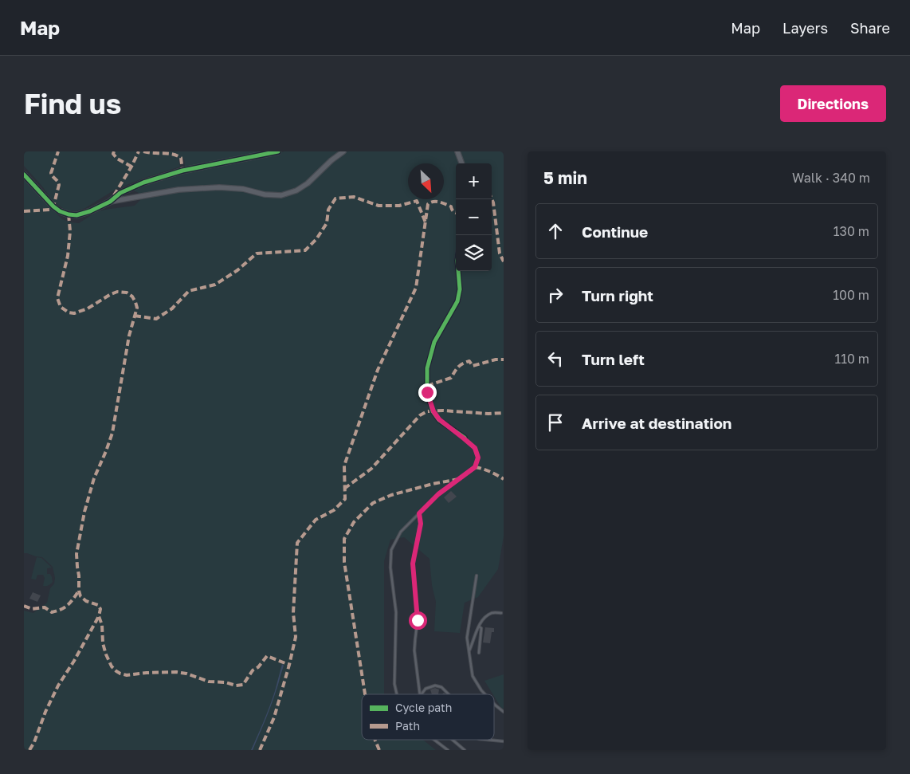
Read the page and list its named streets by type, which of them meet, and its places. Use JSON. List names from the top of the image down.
{
  "legend": ["Cycle path", "Path"],
  "north": "bottom right",
  "page": {
    "header": "Map",
    "nav": ["Map", "Layers", "Share"],
    "buttons": "Directions",
    "title": "Find us",
    "heading": ["5 min", "Walk · 340 m"],
    "map_buttons": ["+", "−"],
    "list": [
      ["Continue", "130 m"],
      ["Turn right", "100 m"],
      ["Turn left", "110 m"],
      "Arrive at destination"
    ]
  }
}
